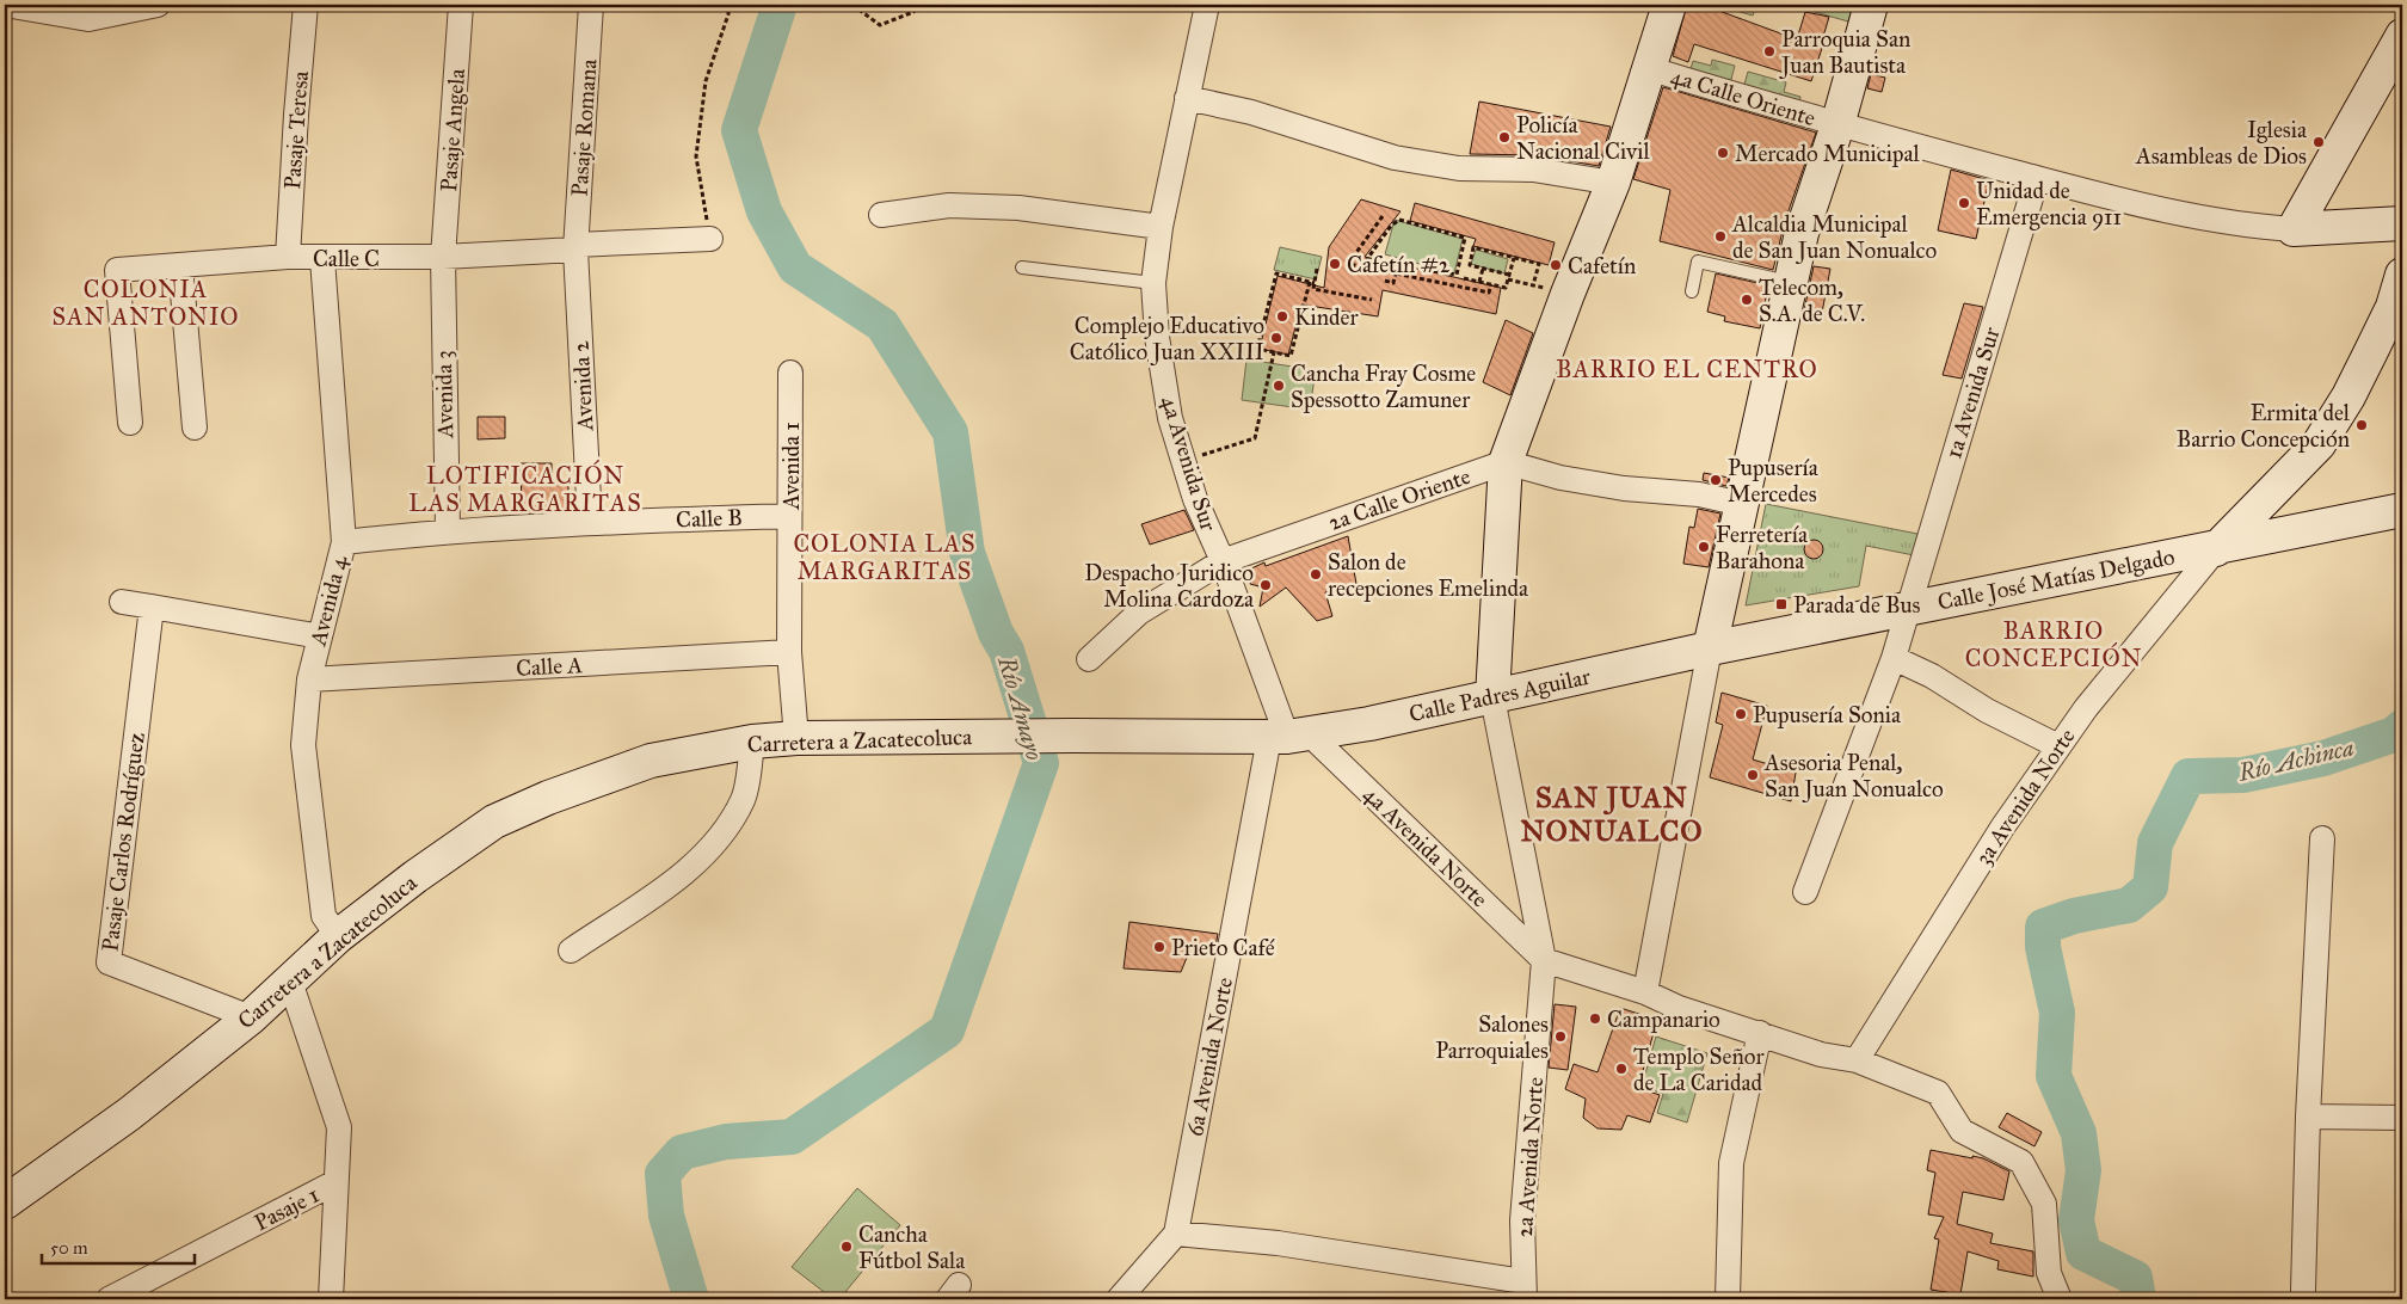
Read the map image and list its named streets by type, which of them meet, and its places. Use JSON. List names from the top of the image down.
{
  "streets": {
    "main road": ["Calle José Matías Delgado", "Calle Padres Aguilar", "Carretera a Zacatecoluca"],
    "street": [
      "4a Calle Oriente",
      "Pasaje Romana",
      "Pasaje Teresa",
      "Pasaje Angela",
      "Calle C",
      "Avenida 2",
      "1a Avenida Sur",
      "Avenida 3",
      "4a Avenida Sur",
      "Avenida 1",
      "2a Calle Oriente",
      "Calle B",
      "Avenida 4",
      "Calle A",
      "3a Avenida Norte",
      "Pasaje Carlos Rodríguez",
      "4a Avenida Norte",
      "6a Avenida Norte",
      "2a Avenida Norte",
      "Pasaje 1"
    ]
  },
  "crossings": [
    ["4a Calle Oriente", "1a Avenida Sur"],
    ["Pasaje Romana", "Calle C"],
    ["Pasaje Romana", "Avenida 2"],
    ["Pasaje Teresa", "Calle C"],
    ["Pasaje Angela", "Calle C"],
    ["Pasaje Angela", "Avenida 3"],
    ["Calle C", "Avenida 2"],
    ["Calle C", "Avenida 3"],
    ["Calle C", "Avenida 4"],
    ["Avenida 2", "Calle B"],
    ["1a Avenida Sur", "Calle José Matías Delgado"],
    ["Avenida 3", "Calle B"],
    ["4a Avenida Sur", "2a Calle Oriente"],
    ["4a Avenida Sur", "Calle Padres Aguilar"],
    ["4a Avenida Sur", "Carretera a Zacatecoluca"],
    ["4a Avenida Sur", "4a Avenida Norte"],
    ["4a Avenida Sur", "6a Avenida Norte"],
    ["Avenida 1", "Calle B"],
    ["Avenida 1", "Calle A"],
    ["Avenida 1", "Carretera a Zacatecoluca"],
    ["Calle B", "Avenida 4"],
    ["Calle José Matías Delgado", "Calle Padres Aguilar"],
    ["Calle José Matías Delgado", "3a Avenida Norte"],
    ["Avenida 4", "Calle A"],
    ["Avenida 4", "Carretera a Zacatecoluca"],
    ["Calle Padres Aguilar", "Carretera a Zacatecoluca"],
    ["Calle Padres Aguilar", "4a Avenida Norte"],
    ["Calle Padres Aguilar", "6a Avenida Norte"],
    ["Calle Padres Aguilar", "2a Avenida Norte"],
    ["Carretera a Zacatecoluca", "Pasaje Carlos Rodríguez"],
    ["Carretera a Zacatecoluca", "4a Avenida Norte"],
    ["Carretera a Zacatecoluca", "6a Avenida Norte"],
    ["4a Avenida Norte", "6a Avenida Norte"],
    ["4a Avenida Norte", "2a Avenida Norte"]
  ],
  "districts": [
    "COLONIA SAN ANTONIO",
    "BARRIO EL CENTRO",
    "LOTIFICACIÓN LAS MARGARITAS",
    "COLONIA LAS MARGARITAS",
    "BARRIO CONCEPCIÓN",
    "SAN JUAN NONUALCO"
  ],
  "water": ["Río Amayo", "Río Achinca"],
  "places": {
    "other": [
      "Parroquia San Juan Bautista",
      "Policía Nacional Civil",
      "Iglesia Asambleas de Dios",
      "Mercado Municipal",
      "Unidad de Emergencia 911",
      "Alcaldia Municipal de San Juan Nonualco",
      "Cafetín #2",
      "Cafetín",
      "Telecom, S.A. de C.V.",
      "Kinder",
      "Complejo Educativo Católico Juan XXIII",
      "Cancha Fray Cosme Spessotto Zamuner",
      "Ermita del Barrio Concepción",
      "Pupusería Mercedes",
      "Ferretería Barahona",
      "Salon de recepciones Emelinda",
      "Despacho Juridico Molina Cardoza",
      "Pupusería Sonia",
      "Asesoria Penal, San Juan Nonualco",
      "Prieto Café",
      "Campanario",
      "Salones Parroquiales",
      "Templo Señor de La Caridad",
      "Cancha Fútbol Sala"
    ],
    "transit": ["Parada de Bus"]
  },
  "scale_bar": "50 m"
}
